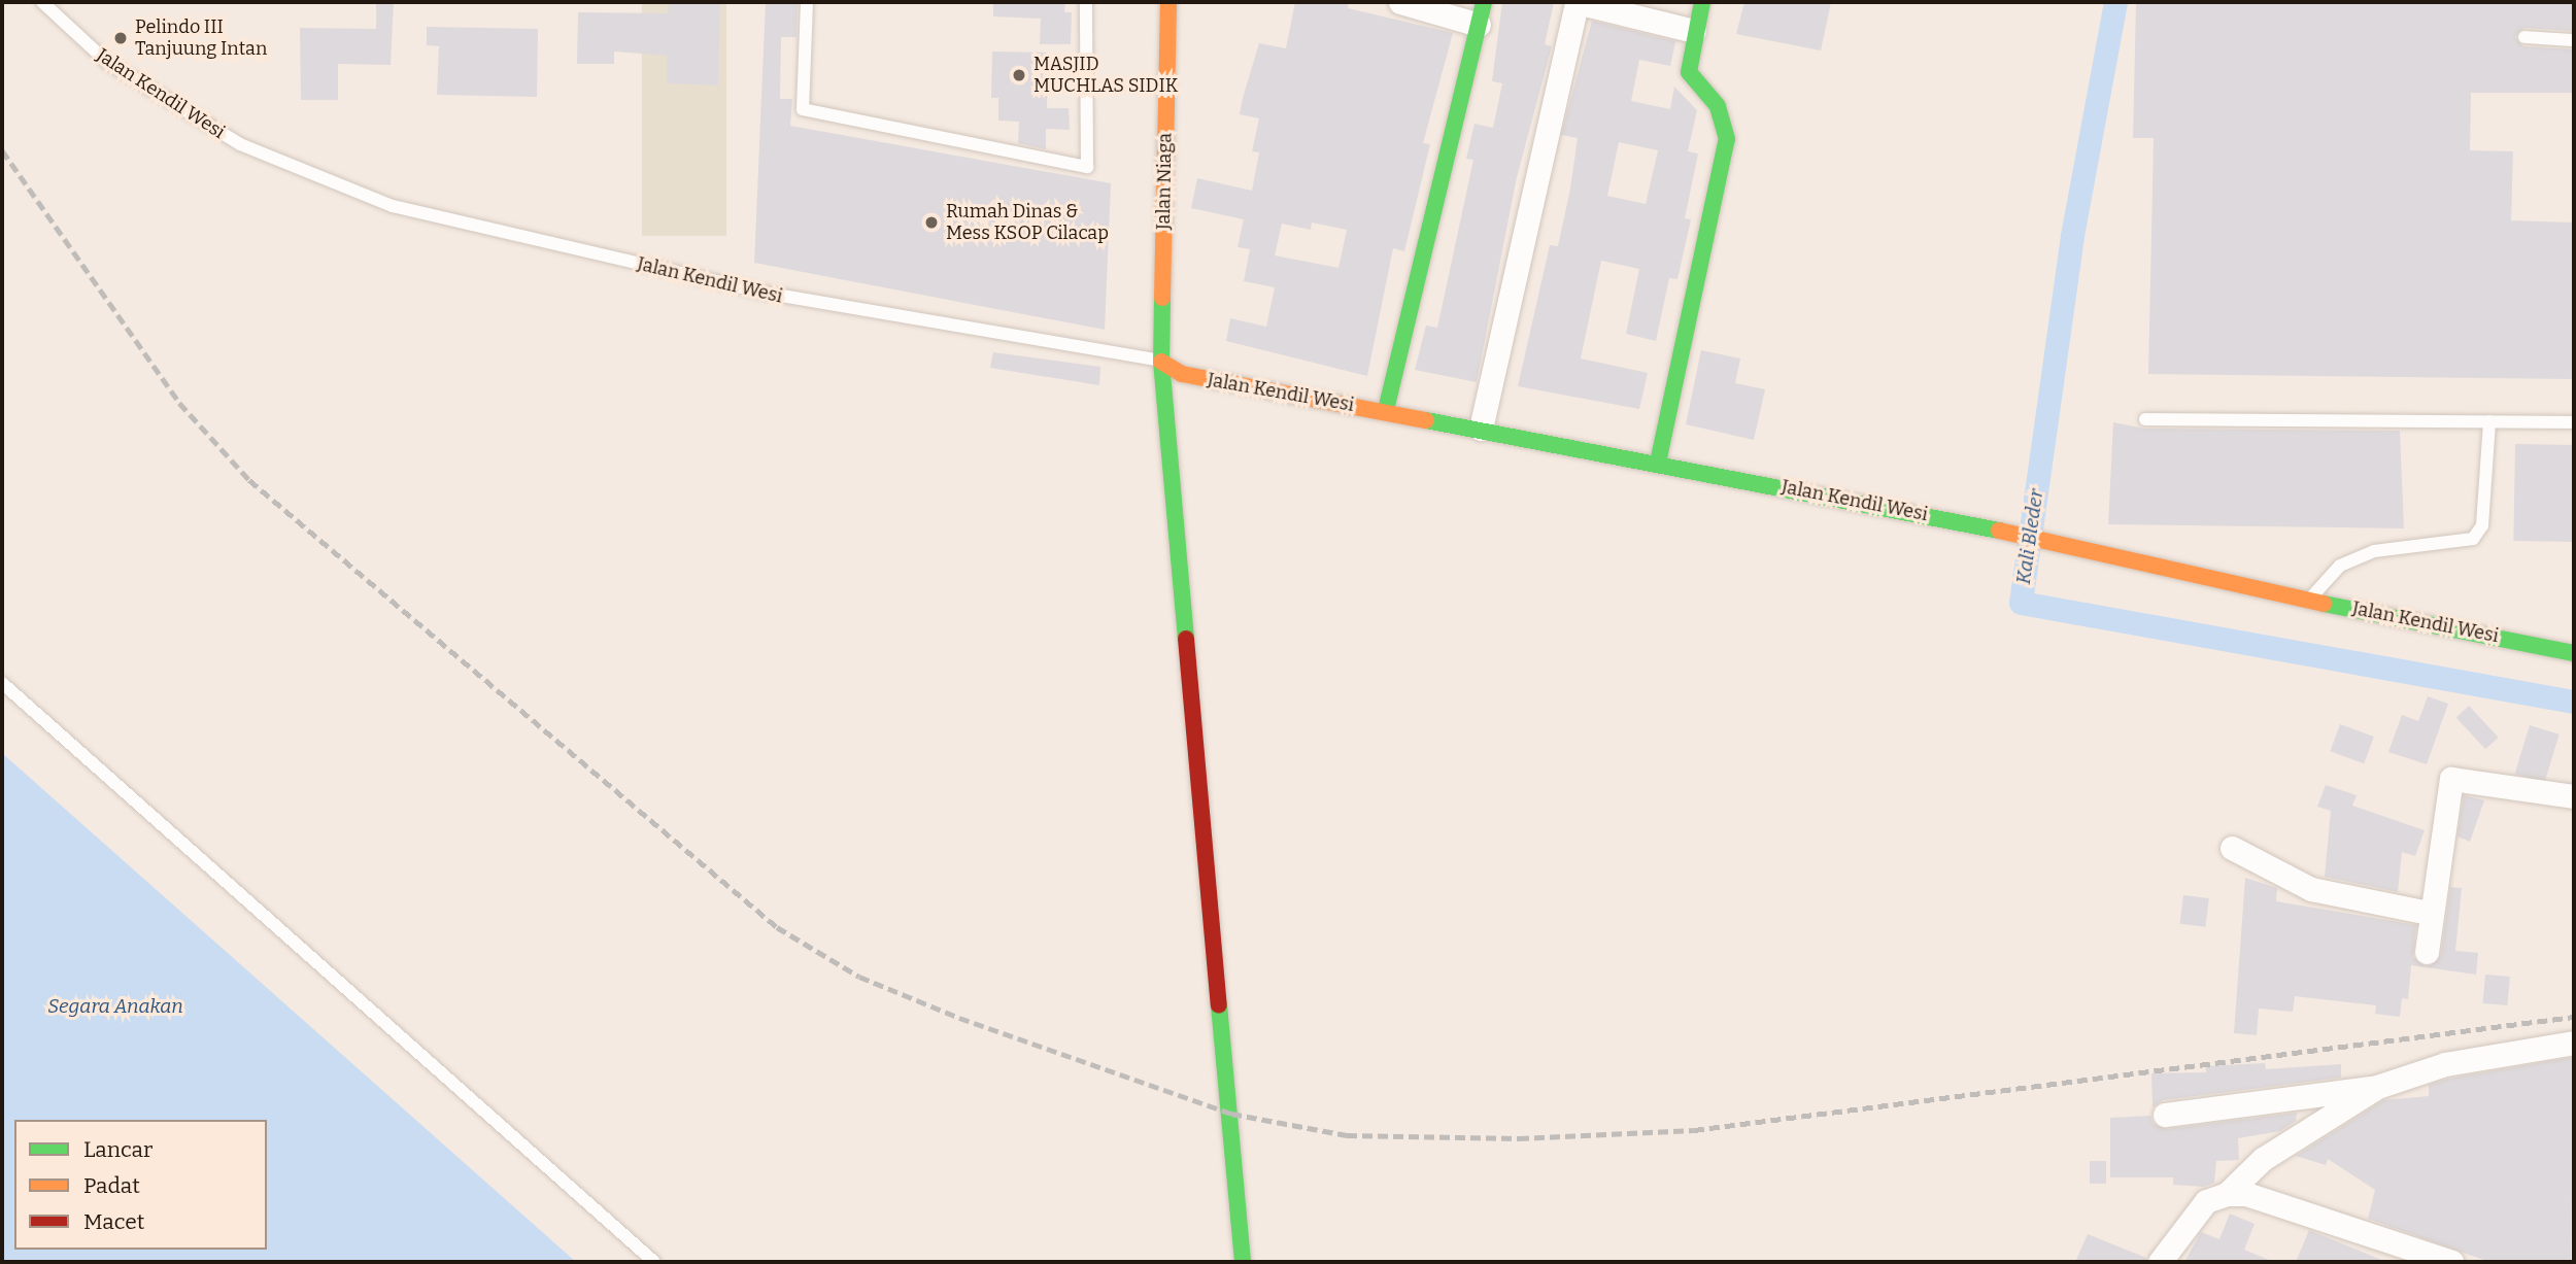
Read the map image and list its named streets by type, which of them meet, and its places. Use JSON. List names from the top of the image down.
{
  "streets": {
    "main road": ["Jalan Kendil Wesi", "Jalan Niaga"]
  },
  "crossings": [
    ["Jalan Kendil Wesi", "Jalan Niaga"]
  ],
  "water": ["Kali Bleder", "Segara Anakan"],
  "places": ["Pelindo III Tanjuung Intan", "MASJID MUCHLAS SIDIK", "Rumah Dinas & Mess KSOP Cilacap"],
  "legend": ["Lancar", "Padat", "Macet"]
}
